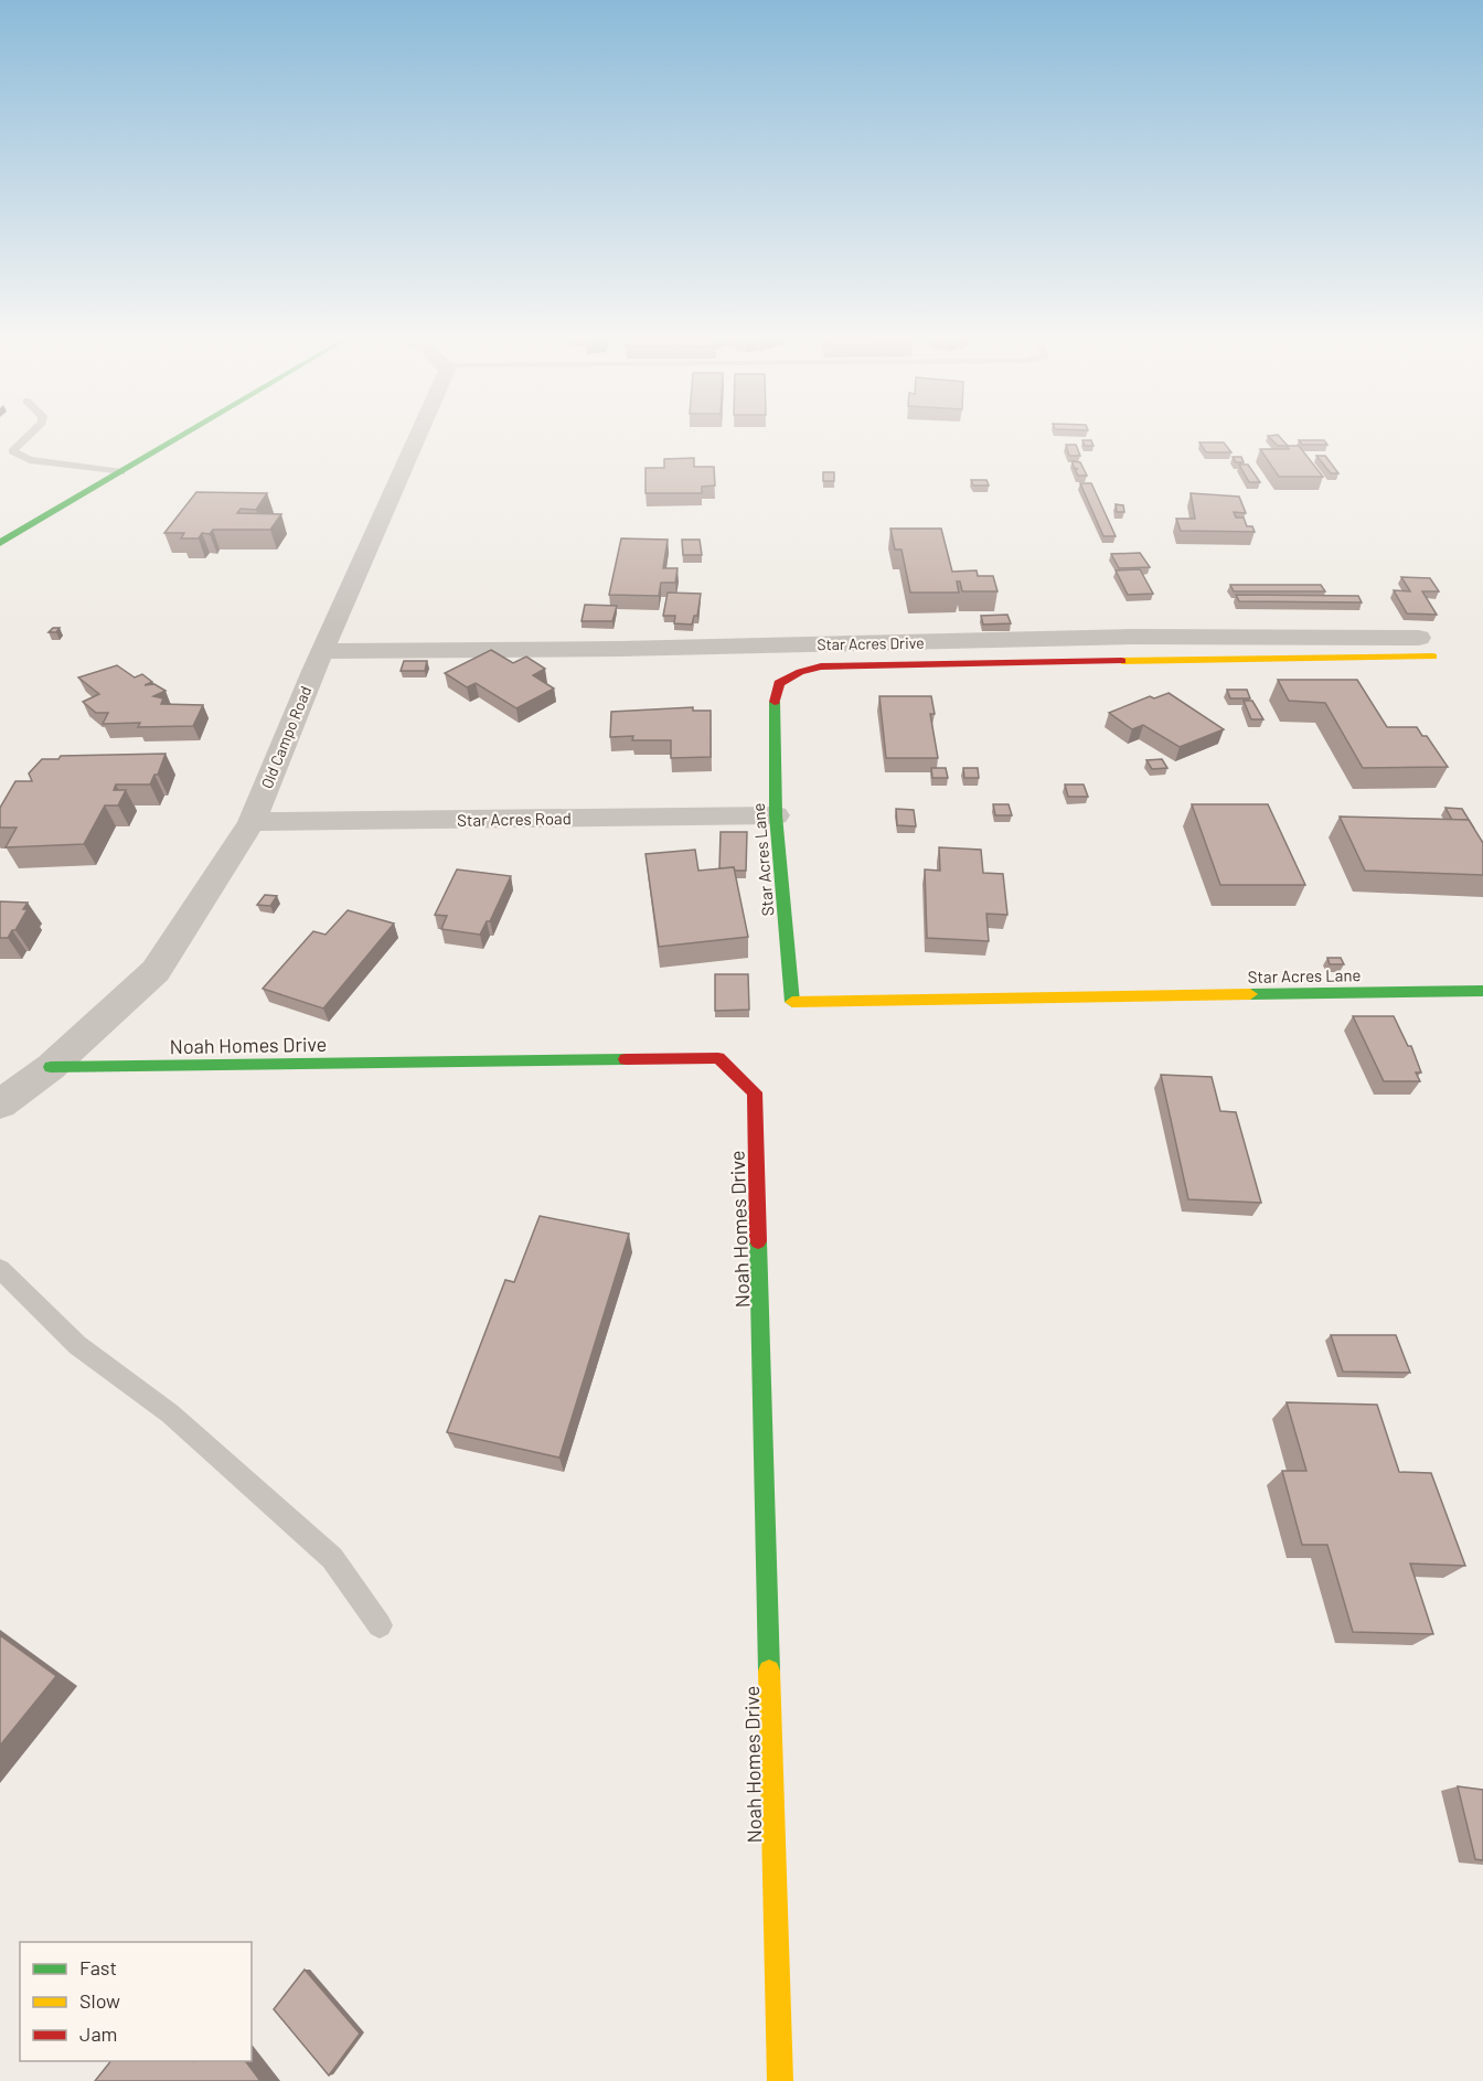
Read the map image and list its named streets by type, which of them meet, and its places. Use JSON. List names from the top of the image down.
{
  "streets": {
    "main road": ["Star Acres Lane", "Noah Homes Drive"],
    "street": ["Star Acres Drive", "Old Campo Road", "Star Acres Road"]
  },
  "crossings": [
    ["Star Acres Drive", "Old Campo Road"],
    ["Star Acres Drive", "Star Acres Lane"],
    ["Old Campo Road", "Star Acres Road"],
    ["Old Campo Road", "Noah Homes Drive"],
    ["Star Acres Road", "Star Acres Lane"]
  ],
  "legend": ["Fast", "Slow", "Jam"]
}
